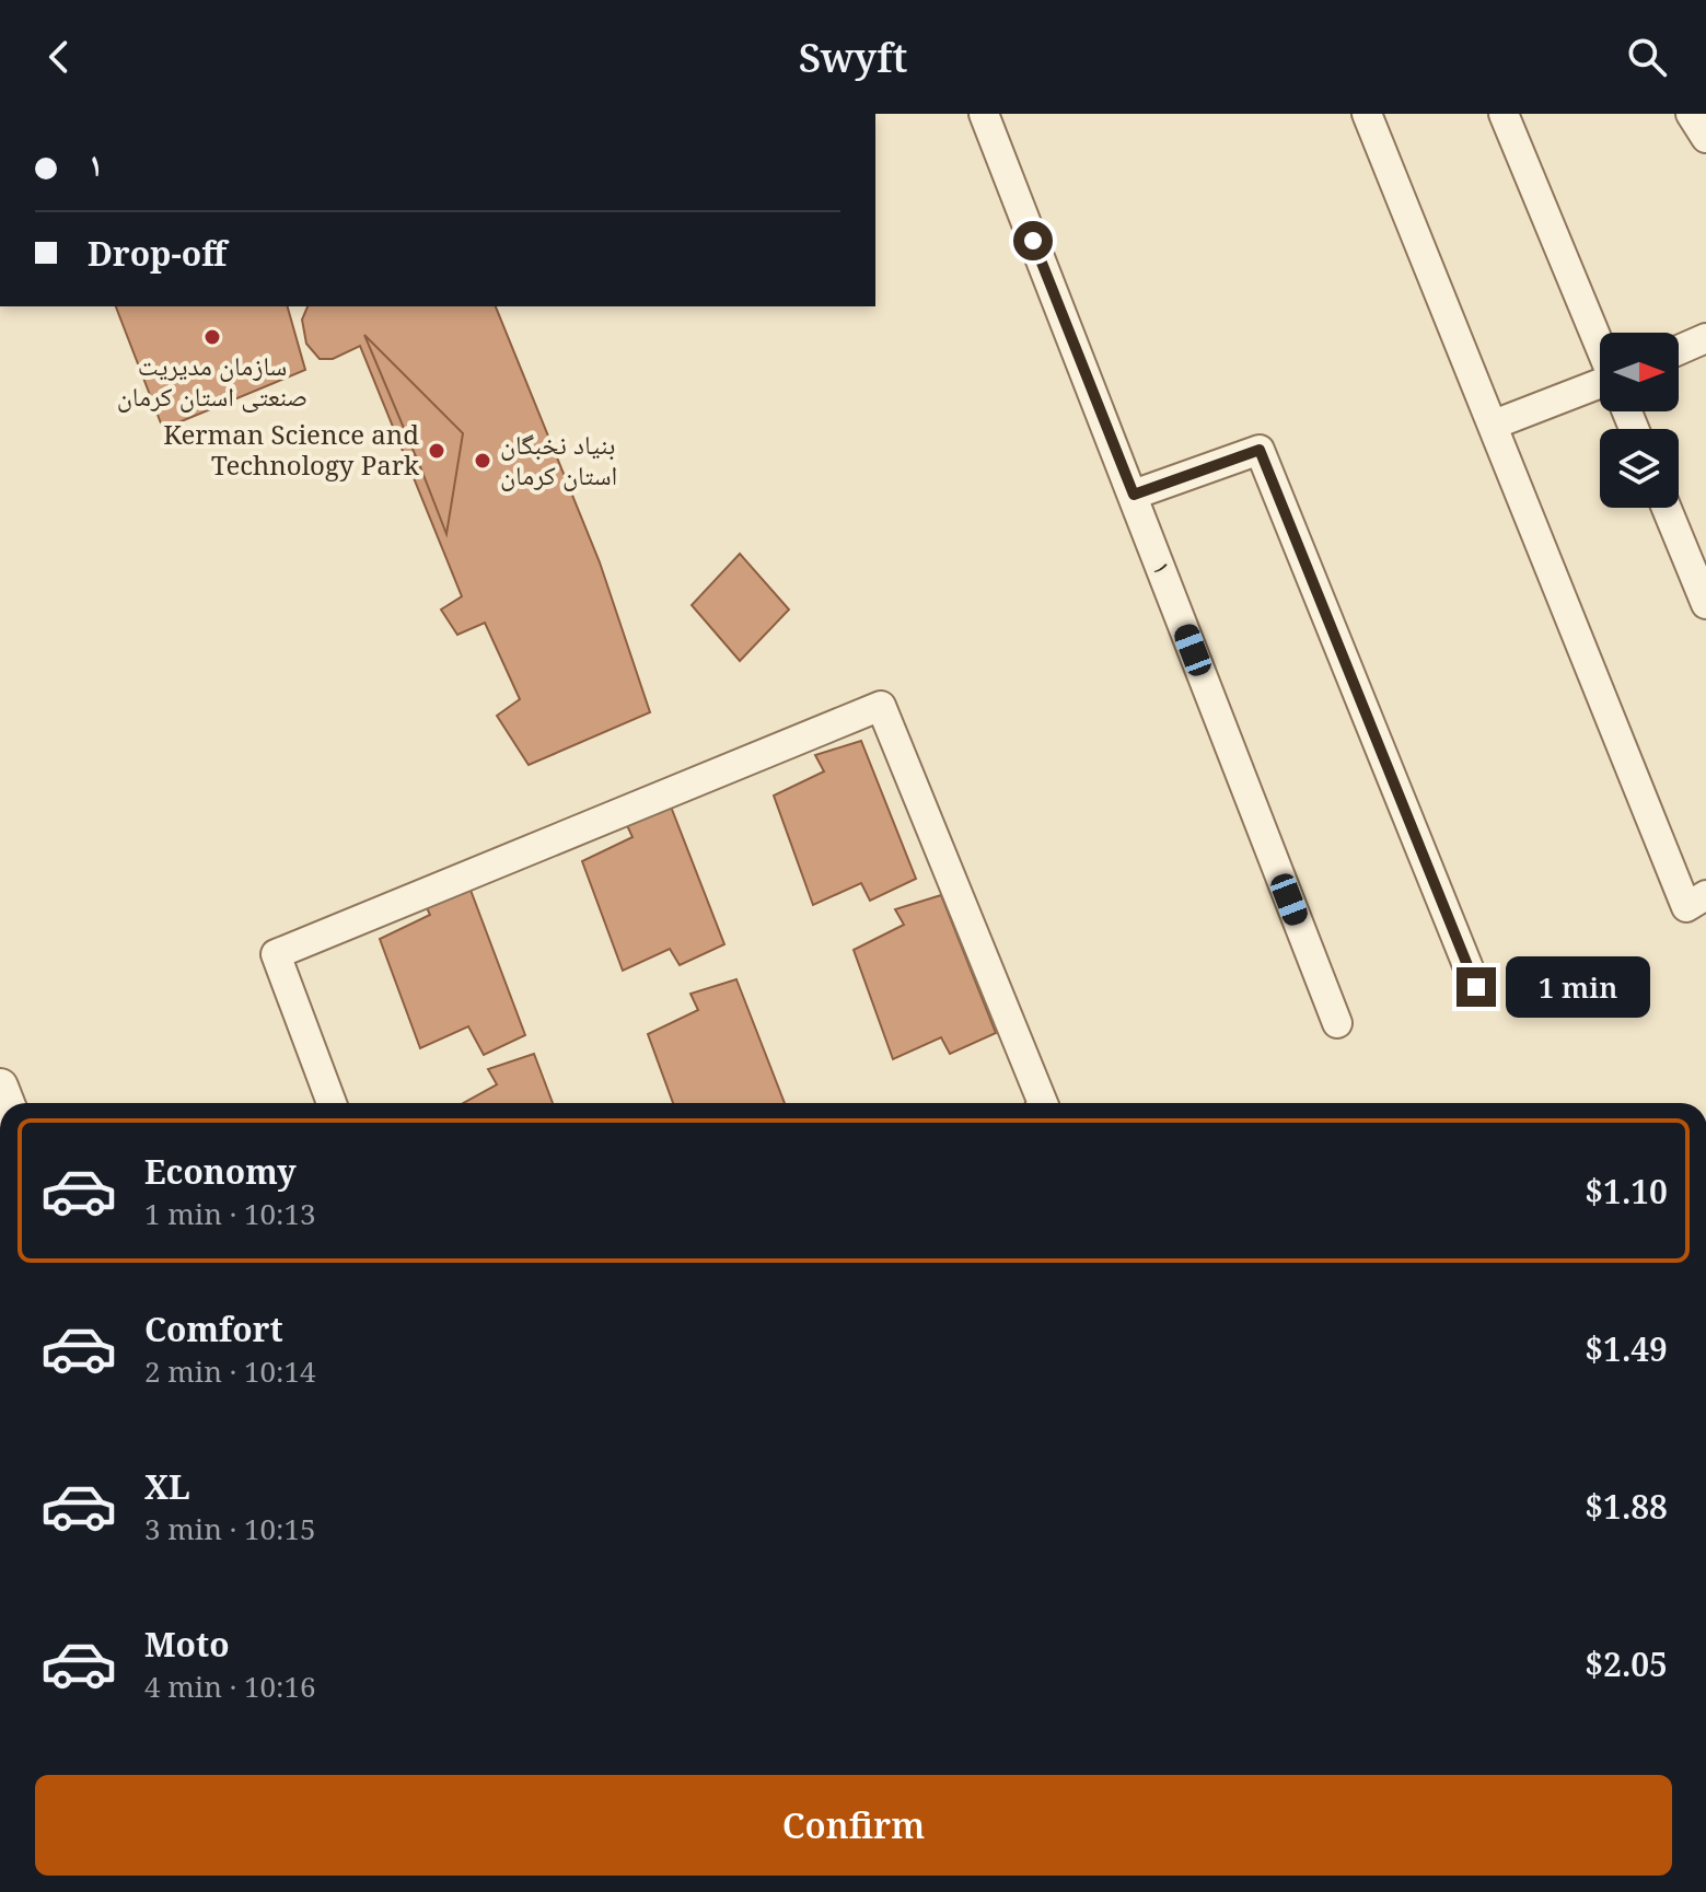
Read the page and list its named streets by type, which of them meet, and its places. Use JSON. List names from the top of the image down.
{
  "streets": {
    "street": ["۱"]
  },
  "places": ["سازمان مدیریت صنعتی استان کرمان", "Kerman Science and Technology Park", "بنیاد نخبگان استان کرمان"],
  "north": "right",
  "page": {
    "header": "Swyft",
    "banner": ["۱", "Drop-off"],
    "bubble": "1 min",
    "list": [
      {
        "name": "Economy",
        "note": "1 min · 10:13",
        "value": "$1.10"
      },
      {
        "name": "Comfort",
        "note": "2 min · 10:14",
        "value": "$1.49"
      },
      {
        "name": "XL",
        "note": "3 min · 10:15",
        "value": "$1.88"
      },
      {
        "name": "Moto",
        "note": "4 min · 10:16",
        "value": "$2.05"
      }
    ],
    "buttons": "Confirm"
  }
}
